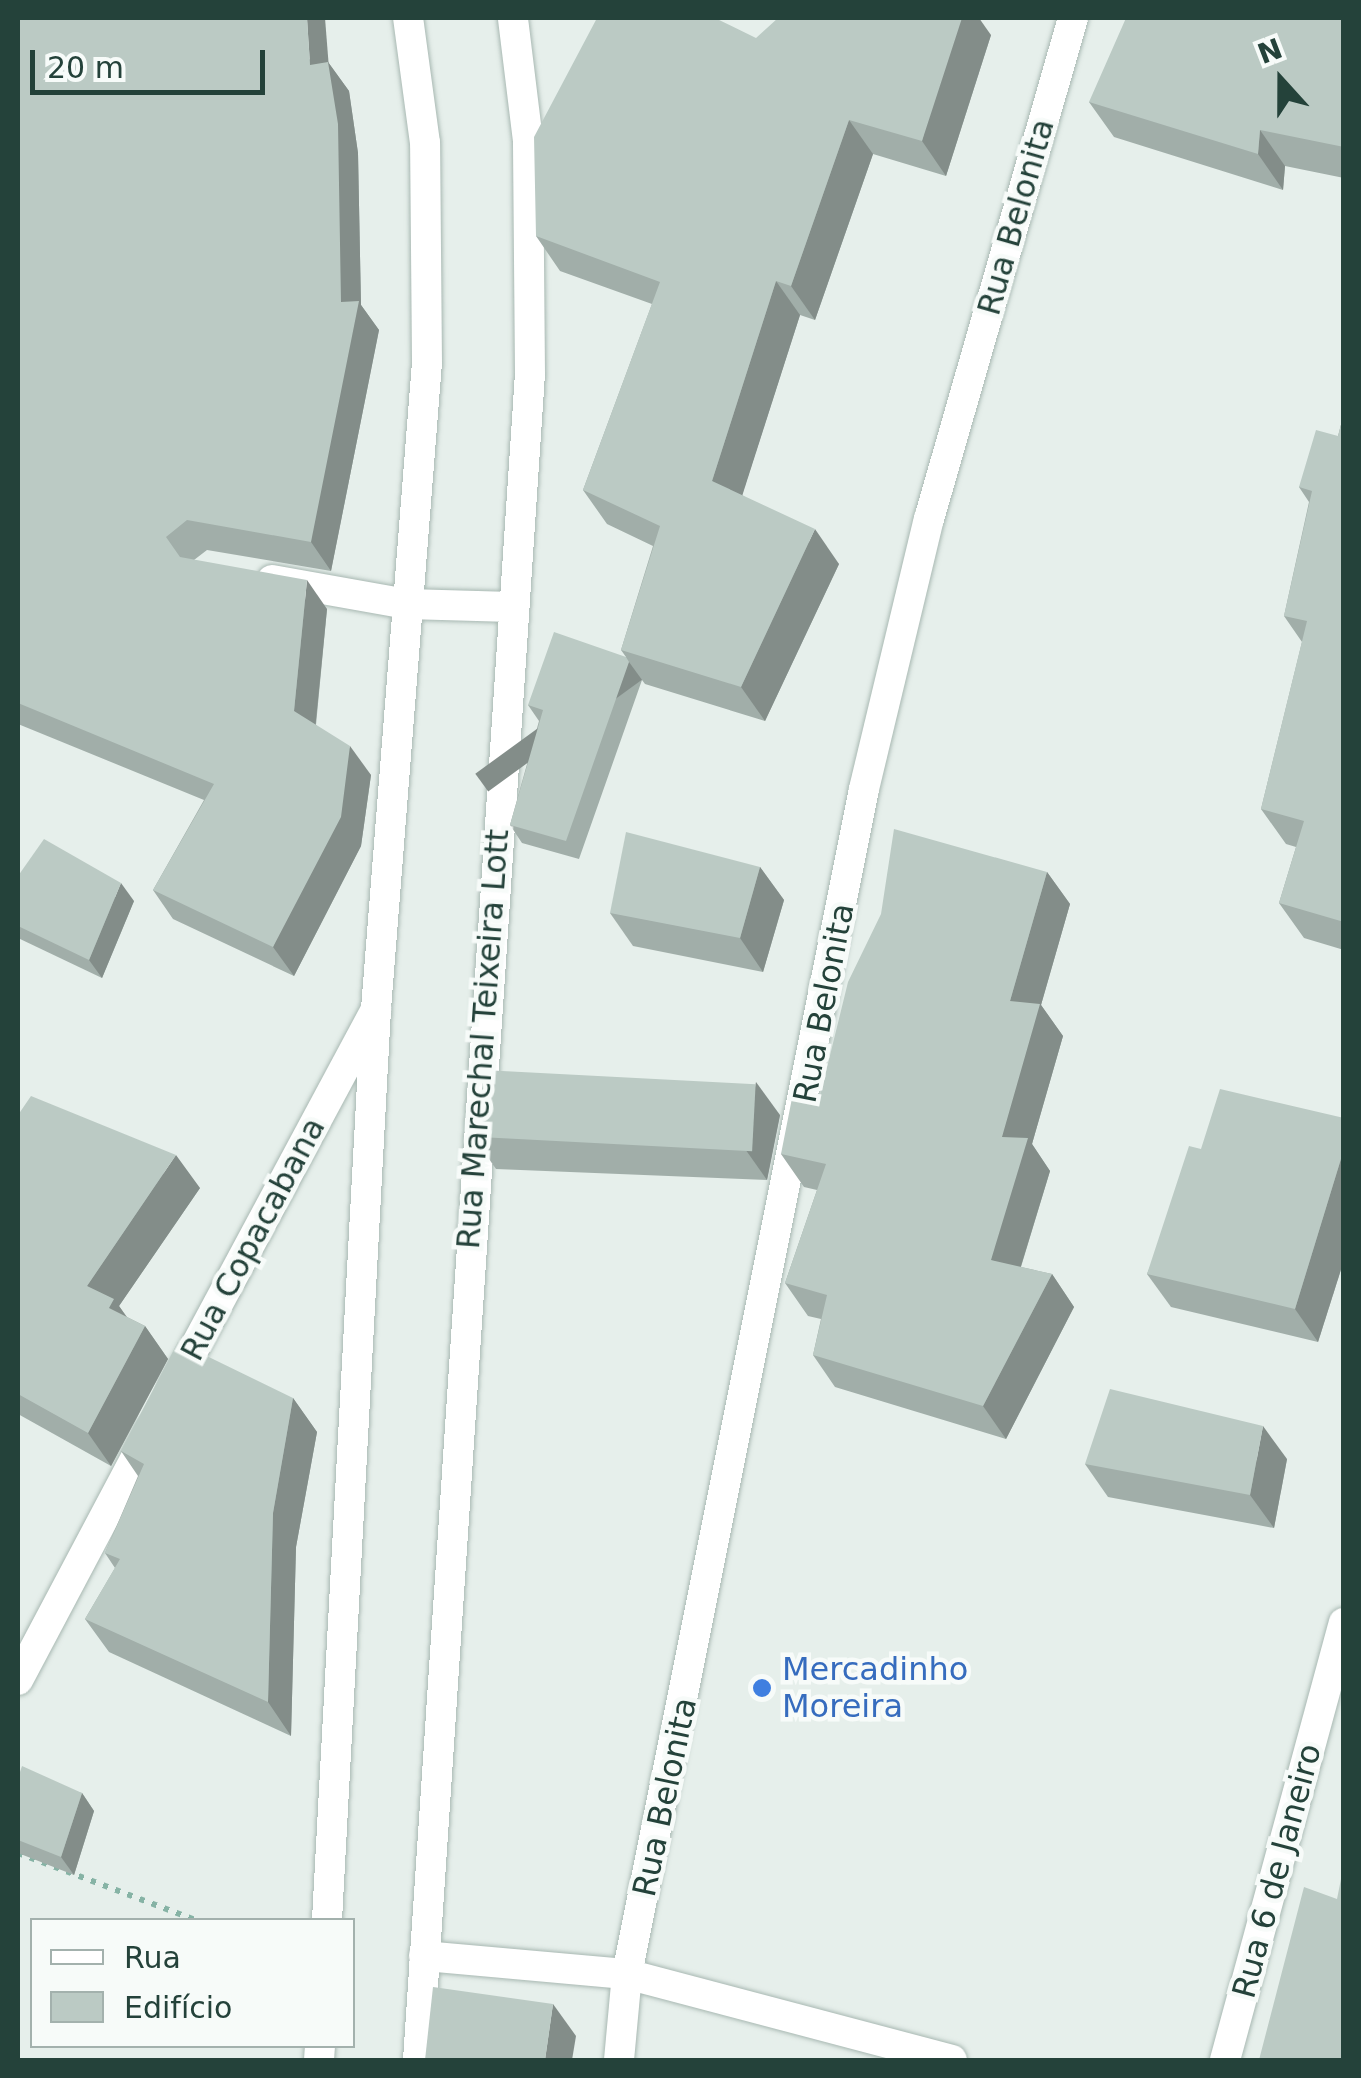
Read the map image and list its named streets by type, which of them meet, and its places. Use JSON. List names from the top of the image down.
{
  "streets": {
    "street": [
      "Rua Belonita",
      "Rua Marechal Teixeira Lott",
      "Rua Copacabana",
      "Rua 6 de Janeiro"
    ]
  },
  "places": ["Mercadinho Moreira"],
  "legend": ["Rua", "Edifício"],
  "scale_bar": "20 m",
  "north": "top"
}
